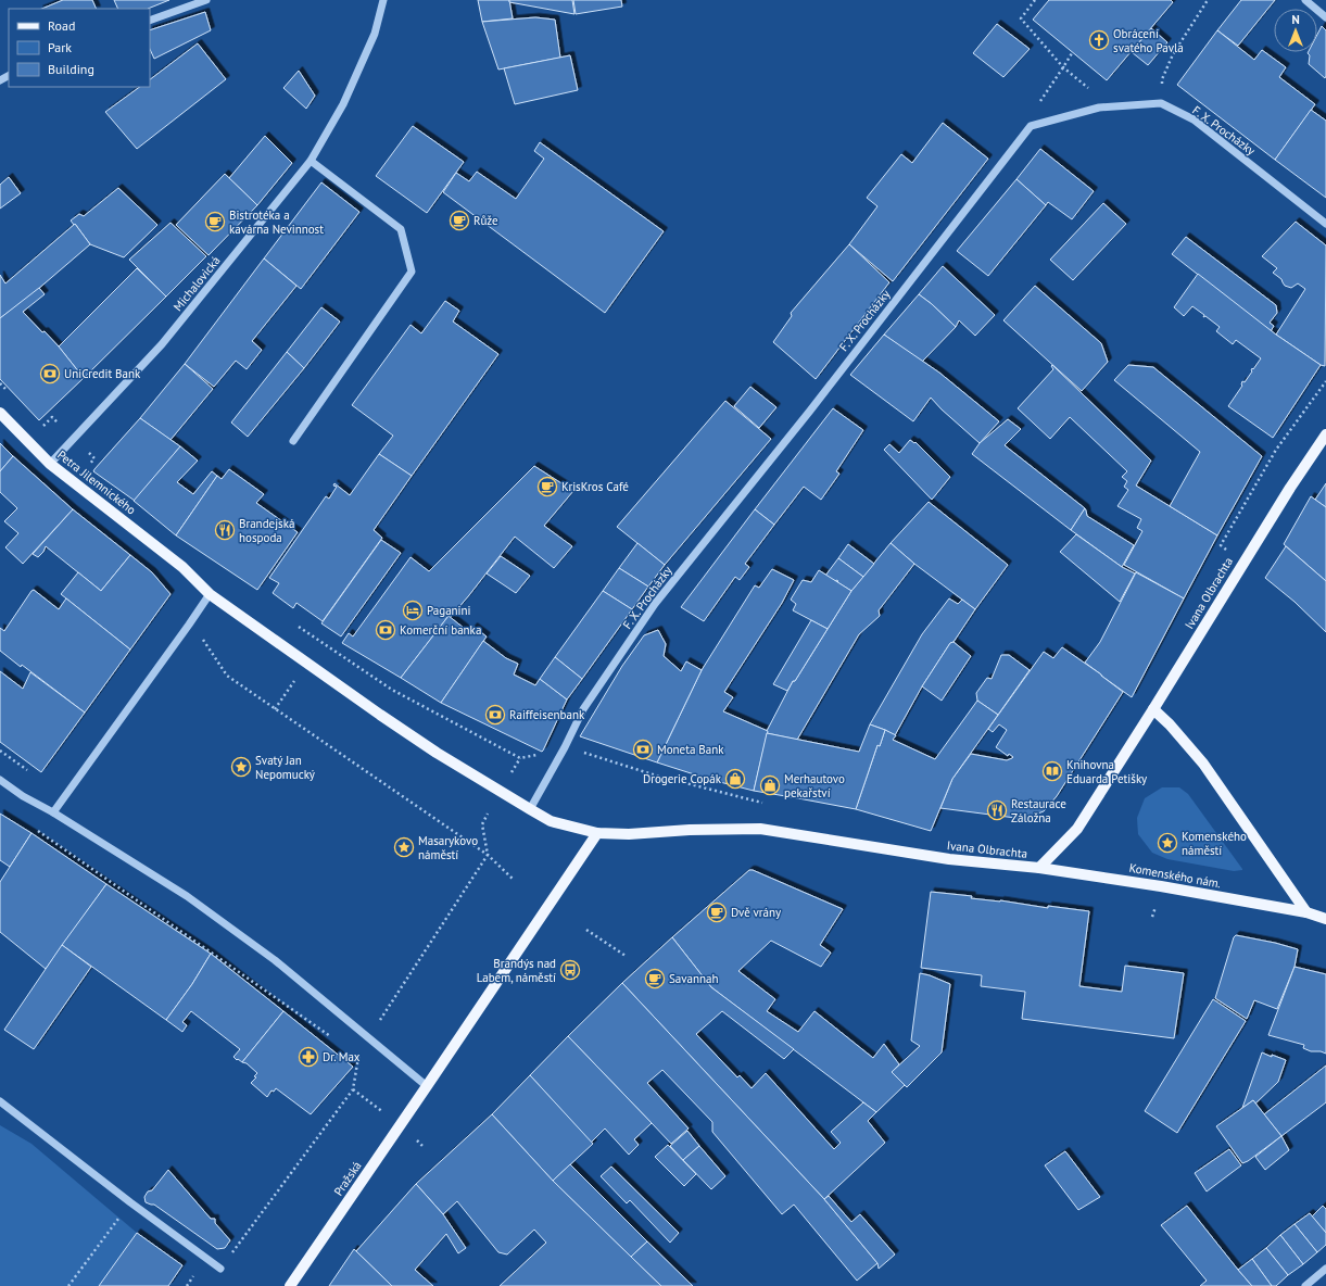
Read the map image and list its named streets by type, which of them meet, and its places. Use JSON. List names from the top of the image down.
{
  "streets": {
    "main road": [
      "Petra Jilemnického",
      "Ivana Olbrachta",
      "Komenského nám.",
      "Pražská"
    ],
    "street": ["F. X. Procházky", "Michalovická"]
  },
  "crossings": [
    ["Michalovická", "Petra Jilemnického"],
    ["Ivana Olbrachta", "Komenského nám."]
  ],
  "places": {
    "church": ["Obrácení svatého Pavla"],
    "cafe": [
      "Růže",
      "Bistrotéka a kavárna Nevinnost",
      "KrisKros Café",
      "Dvě vrány",
      "Savannah"
    ],
    "bank": [
      "UniCredit Bank",
      "Komerční banka",
      "Raiffeisenbank",
      "Moneta Bank"
    ],
    "restaurant": ["Brandejská hospoda", "Restaurace Záložna"],
    "hotel": ["Paganini"],
    "place": ["Svatý Jan Nepomucký", "Komenského náměstí", "Masarykovo náměstí"],
    "library": ["Knihovna Eduarda Petišky"],
    "shop": ["Drogerie Copák", "Merhautovo pekařství"],
    "bus stop": ["Brandýs nad Labem, náměstí"],
    "pharmacy": ["Dr. Max"]
  },
  "legend": ["Road", "Park", "Building"],
  "north": "top"
}
